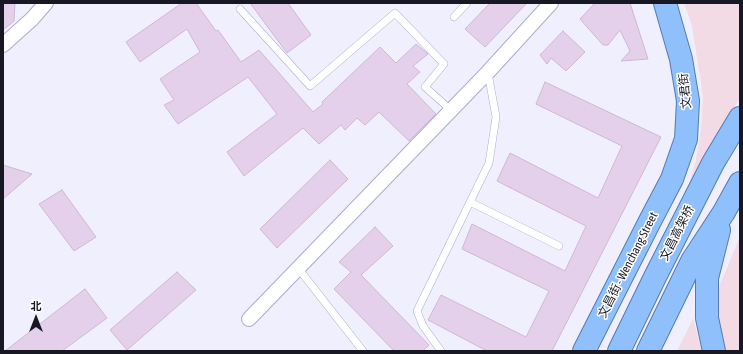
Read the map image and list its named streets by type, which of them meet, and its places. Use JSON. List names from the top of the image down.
{
  "streets": {
    "highway": ["文君街", "文昌高架桥", "文昌街 - Wenchang Street"]
  },
  "crossings": [
    ["文君街", "文昌街 - Wenchang Street"]
  ],
  "north": "top"
}
